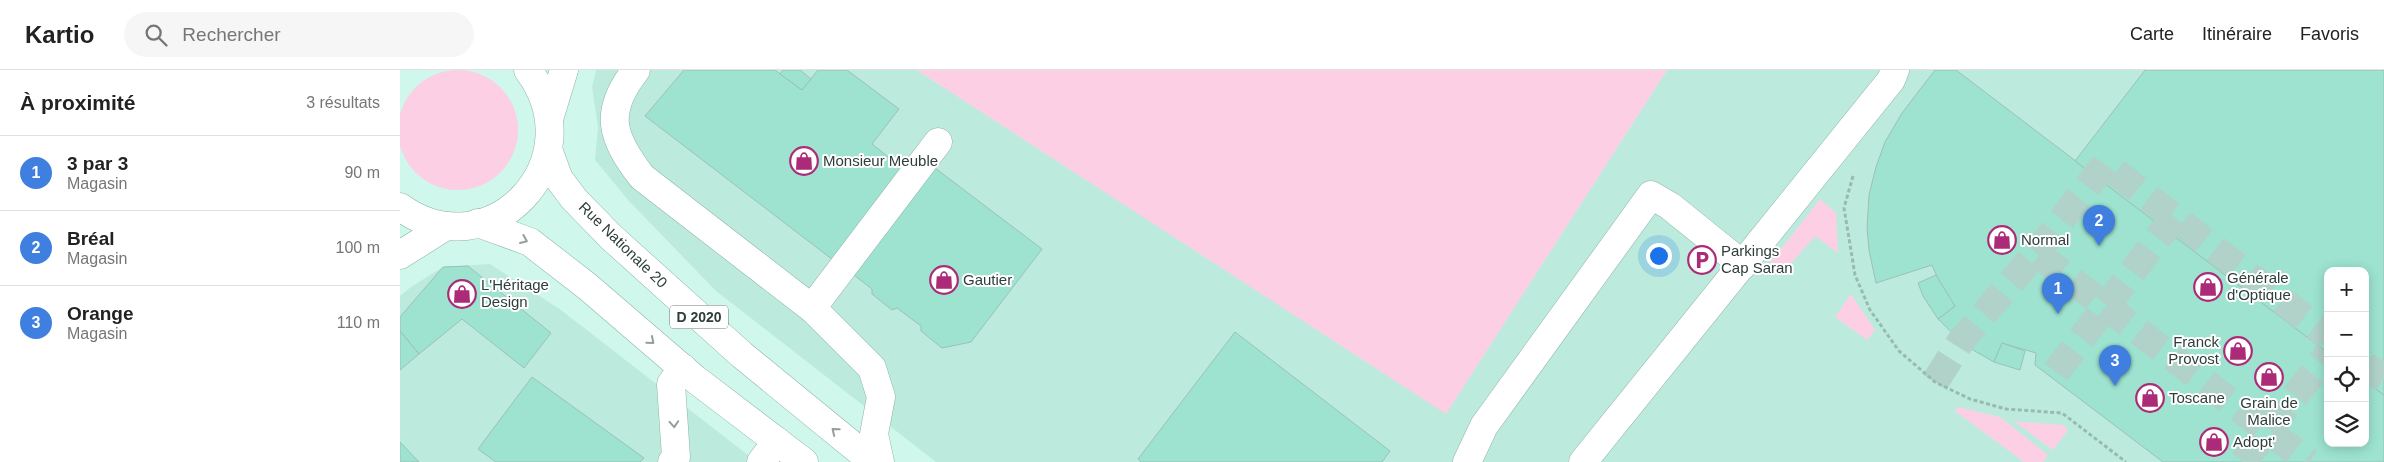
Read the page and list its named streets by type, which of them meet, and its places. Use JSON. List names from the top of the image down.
{
  "streets": {
    "main road": ["Rue Nationale 20", "D 2020"]
  },
  "places": {
    "shop": [
      "Monsieur Meuble",
      "Normal",
      "Gautier",
      "Générale d'Optique",
      "L'Héritage Design",
      "Franck Provost",
      "Grain de Malice",
      "Toscane",
      "Adopt'"
    ],
    "parking": ["Parkings Cap Saran"]
  },
  "page": {
    "header": "Kartio",
    "search": "Rechercher",
    "nav": ["Carte", "Itinéraire", "Favoris"],
    "heading": ["À proximité", "3 résultats"],
    "list": [
      {
        "mark": "1",
        "name": "3 par 3",
        "note": "Magasin",
        "value": "90 m"
      },
      {
        "mark": "2",
        "name": "Bréal",
        "note": "Magasin",
        "value": "100 m"
      },
      {
        "mark": "3",
        "name": "Orange",
        "note": "Magasin",
        "value": "110 m"
      }
    ],
    "pins": ["2", "1", "3"],
    "map_buttons": ["+", "−"]
  }
}
